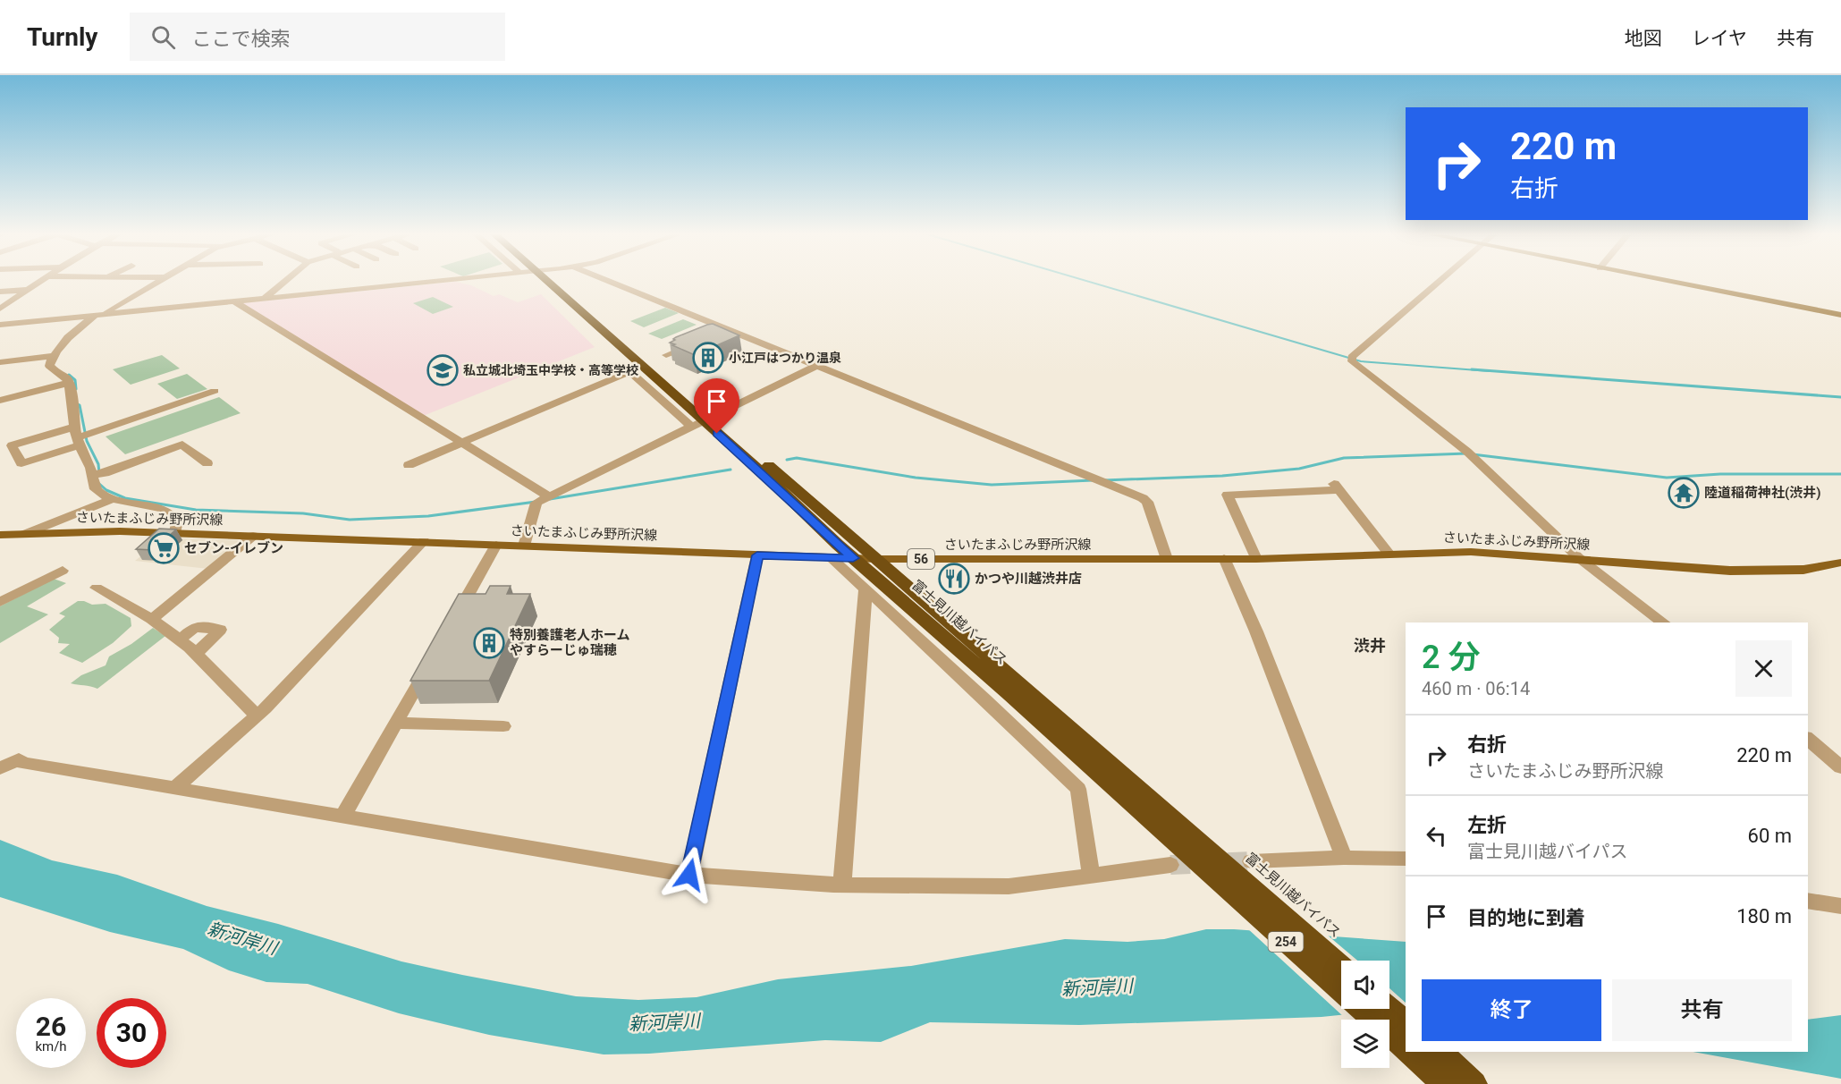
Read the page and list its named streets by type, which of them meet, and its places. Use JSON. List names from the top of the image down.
{
  "streets": {
    "highway": ["富士見川越バイパス", "254"],
    "main road": ["さいたまふじみ野所沢線", "56"]
  },
  "crossings": [
    ["さいたまふじみ野所沢線", "富士見川越バイパス"]
  ],
  "districts": ["渋井"],
  "water": ["新河岸川"],
  "places": {
    "building": ["小江戸はつかり温泉", "特別養護老人ホーム やすらーじゅ瑞穂"],
    "school or university": ["私立城北埼玉中学校・高等学校"],
    "temple": ["陸道稲荷神社(渋井)"],
    "supermarket": ["セブン-イレブン"],
    "restaurant": ["かつや川越渋井店"]
  },
  "page": {
    "header": "Turnly",
    "search": "ここで検索",
    "nav": ["地図", "レイヤ", "共有"],
    "turn": ["220 m", "右折"],
    "heading": ["2 分", "460 m · 06:14"],
    "list": [
      {
        "name": "右折",
        "note": "さいたまふじみ野所沢線",
        "value": "220 m"
      },
      {
        "name": "左折",
        "note": "富士見川越バイパス",
        "value": "60 m"
      },
      {
        "name": "目的地に到着",
        "value": "180 m"
      }
    ],
    "buttons": ["終了", "共有"],
    "speed": "26 km/h",
    "limit": "30"
  }
}
